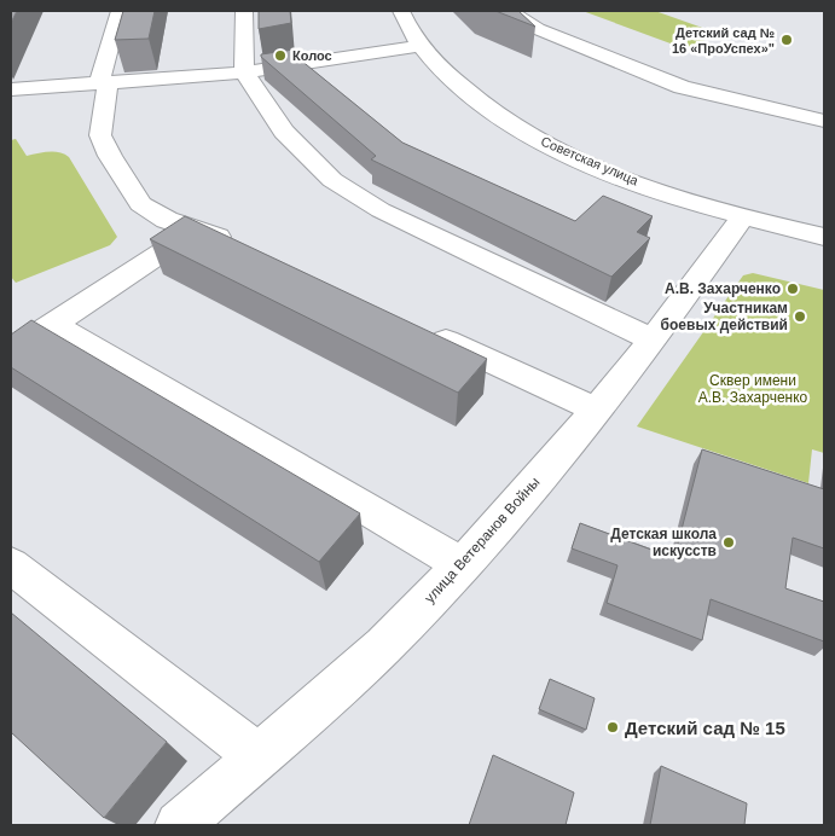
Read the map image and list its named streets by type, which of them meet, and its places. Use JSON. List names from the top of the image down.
{
  "streets": {
    "street": ["Советская улица", "улица Ветеранов Войны"]
  },
  "crossings": [
    ["Советская улица", "улица Ветеранов Войны"]
  ],
  "parks": ["Сквер имени А.В. Захарченко"],
  "places": [
    "Детский сад № 16 «ПроУспех»\"",
    "Колос",
    "А.В. Захарченко",
    "Участникам боевых действий",
    "Детская школа искусств",
    "Детский сад № 15"
  ]
}
